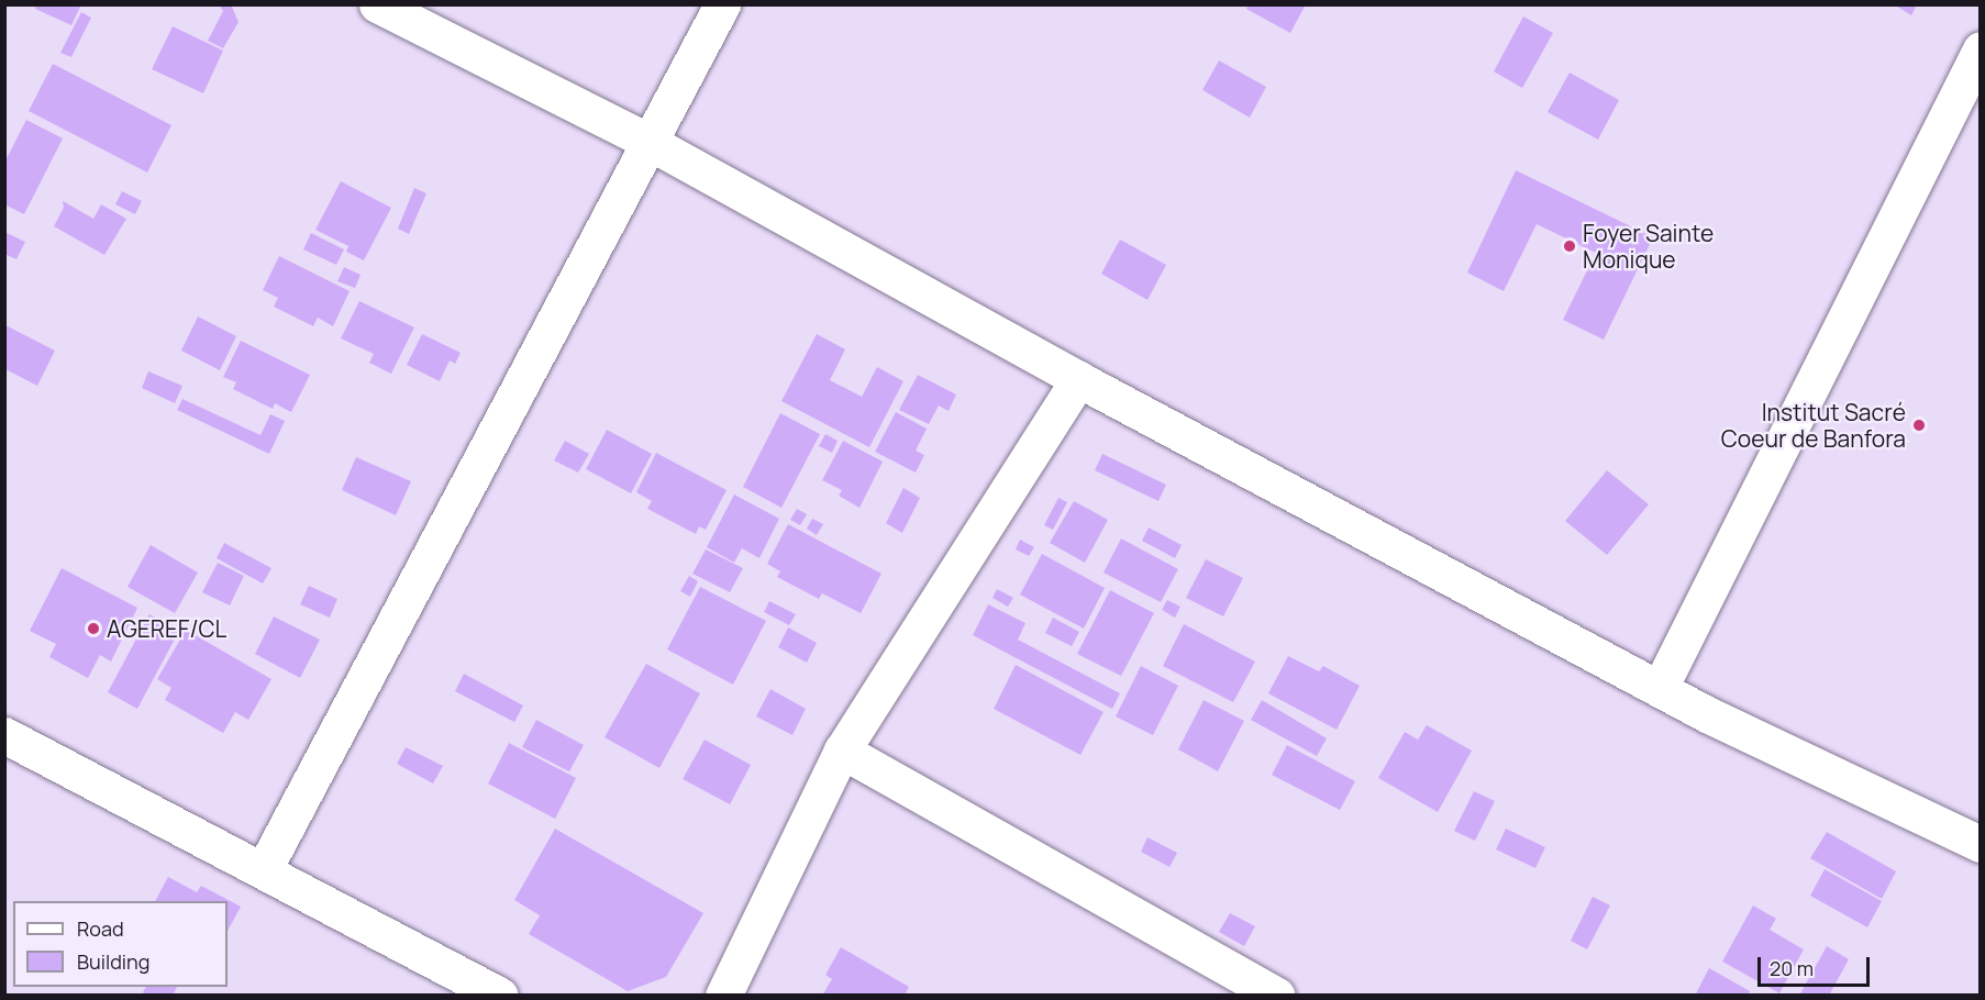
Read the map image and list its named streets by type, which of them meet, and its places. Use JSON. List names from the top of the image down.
{
  "places": ["Foyer Sainte Monique", "Institut Sacré Coeur de Banfora", "AGEREF/CL"],
  "legend": ["Road", "Building"],
  "scale_bar": "20 m"
}
